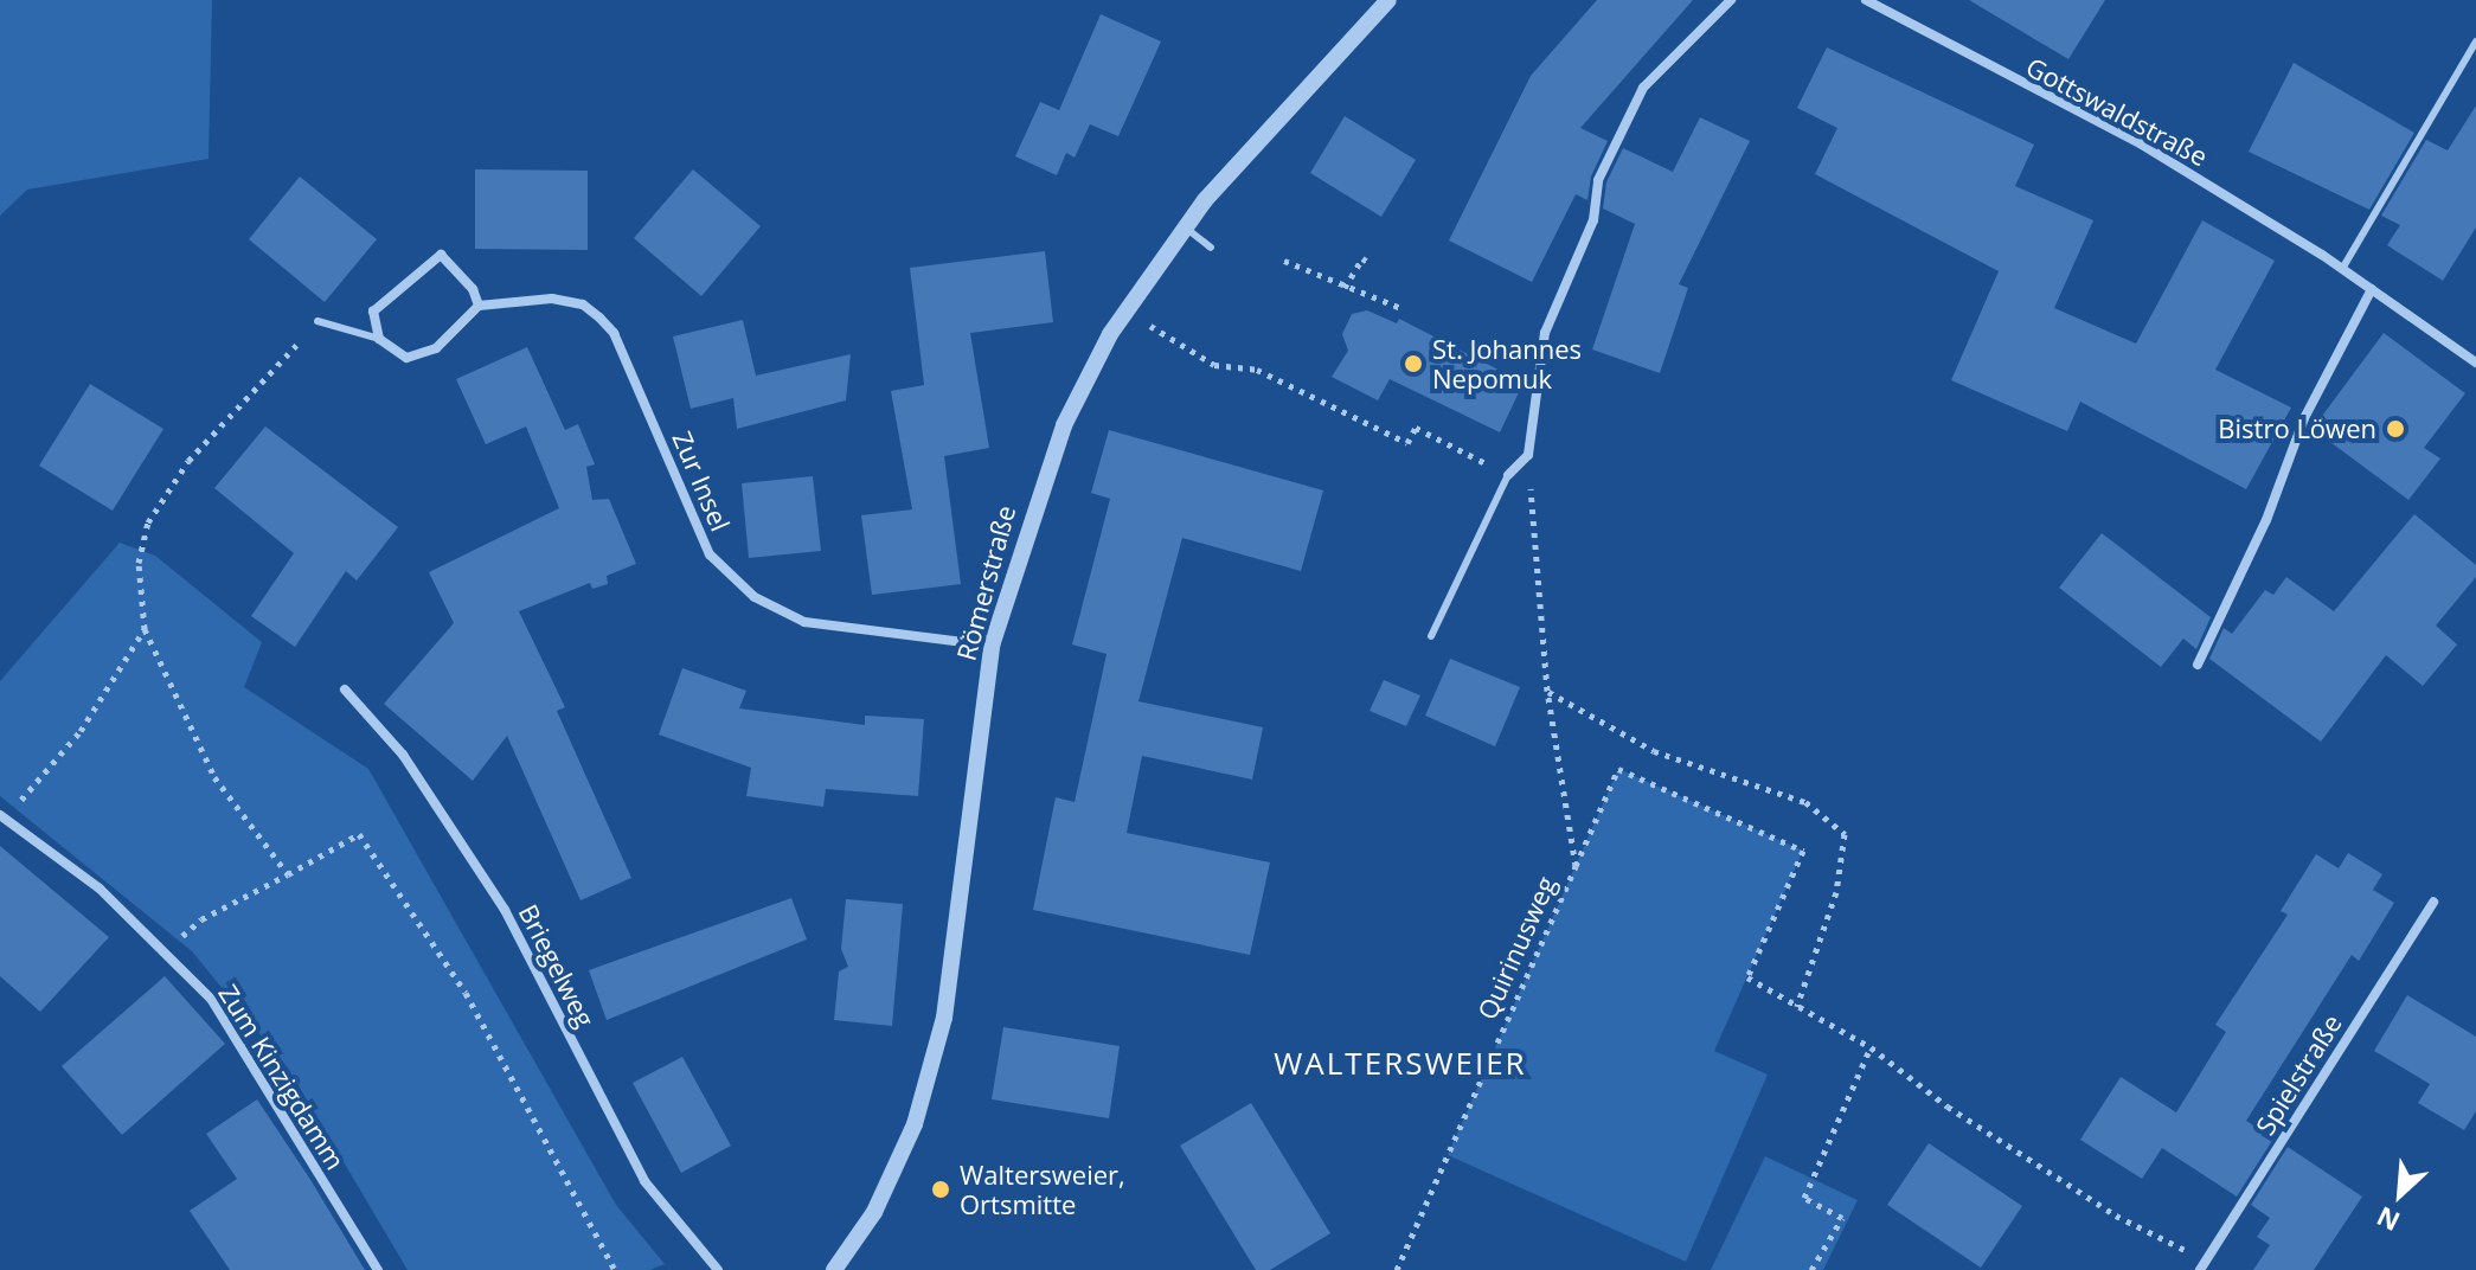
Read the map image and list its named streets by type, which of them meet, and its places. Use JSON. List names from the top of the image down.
{
  "streets": {
    "street": [
      "Gottswaldstraße",
      "Zur Insel",
      "Römerstraße",
      "Briegelweg",
      "Spielstraße",
      "Zum Kinzigdamm"
    ],
    "path": ["Quirinusweg"]
  },
  "crossings": [
    ["Zur Insel", "Römerstraße"]
  ],
  "districts": ["WALTERSWEIER"],
  "places": ["St. Johannes Nepomuk", "Bistro Löwen", "Waltersweier, Ortsmitte"],
  "north": "bottom left"
}
